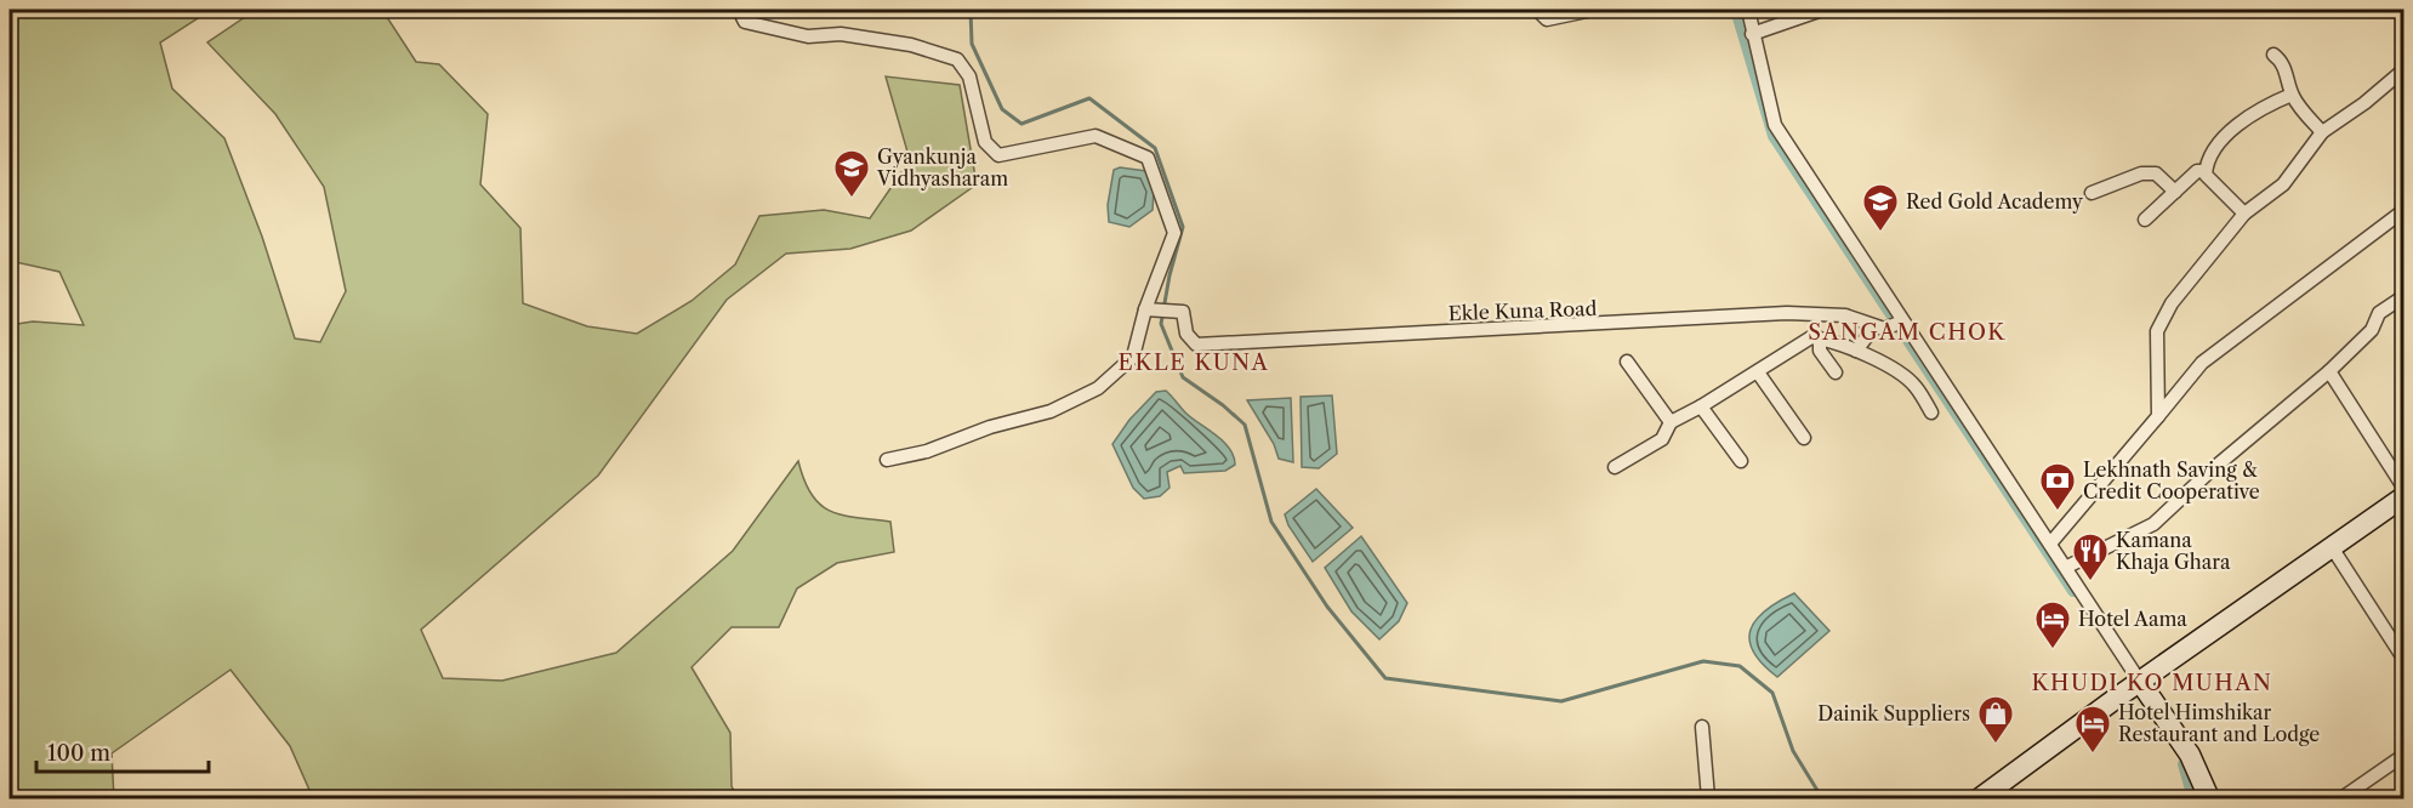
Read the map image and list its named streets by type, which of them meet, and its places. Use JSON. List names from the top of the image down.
{
  "streets": {
    "street": ["Ekle Kuna Road"]
  },
  "districts": ["SANGAM CHOK", "EKLE KUNA", "KHUDI KO MUHAN"],
  "places": {
    "school or university": ["Gyankunja Vidhyasharam", "Red Gold Academy"],
    "bank": ["Lekhnath Saving & Credit Cooperative"],
    "restaurant": ["Kamana Khaja Ghara"],
    "hotel": ["Hotel Aama", "Hotel Himshikar Restaurant and Lodge"],
    "shop": ["Dainik Suppliers"]
  },
  "scale_bar": "100 m"
}
